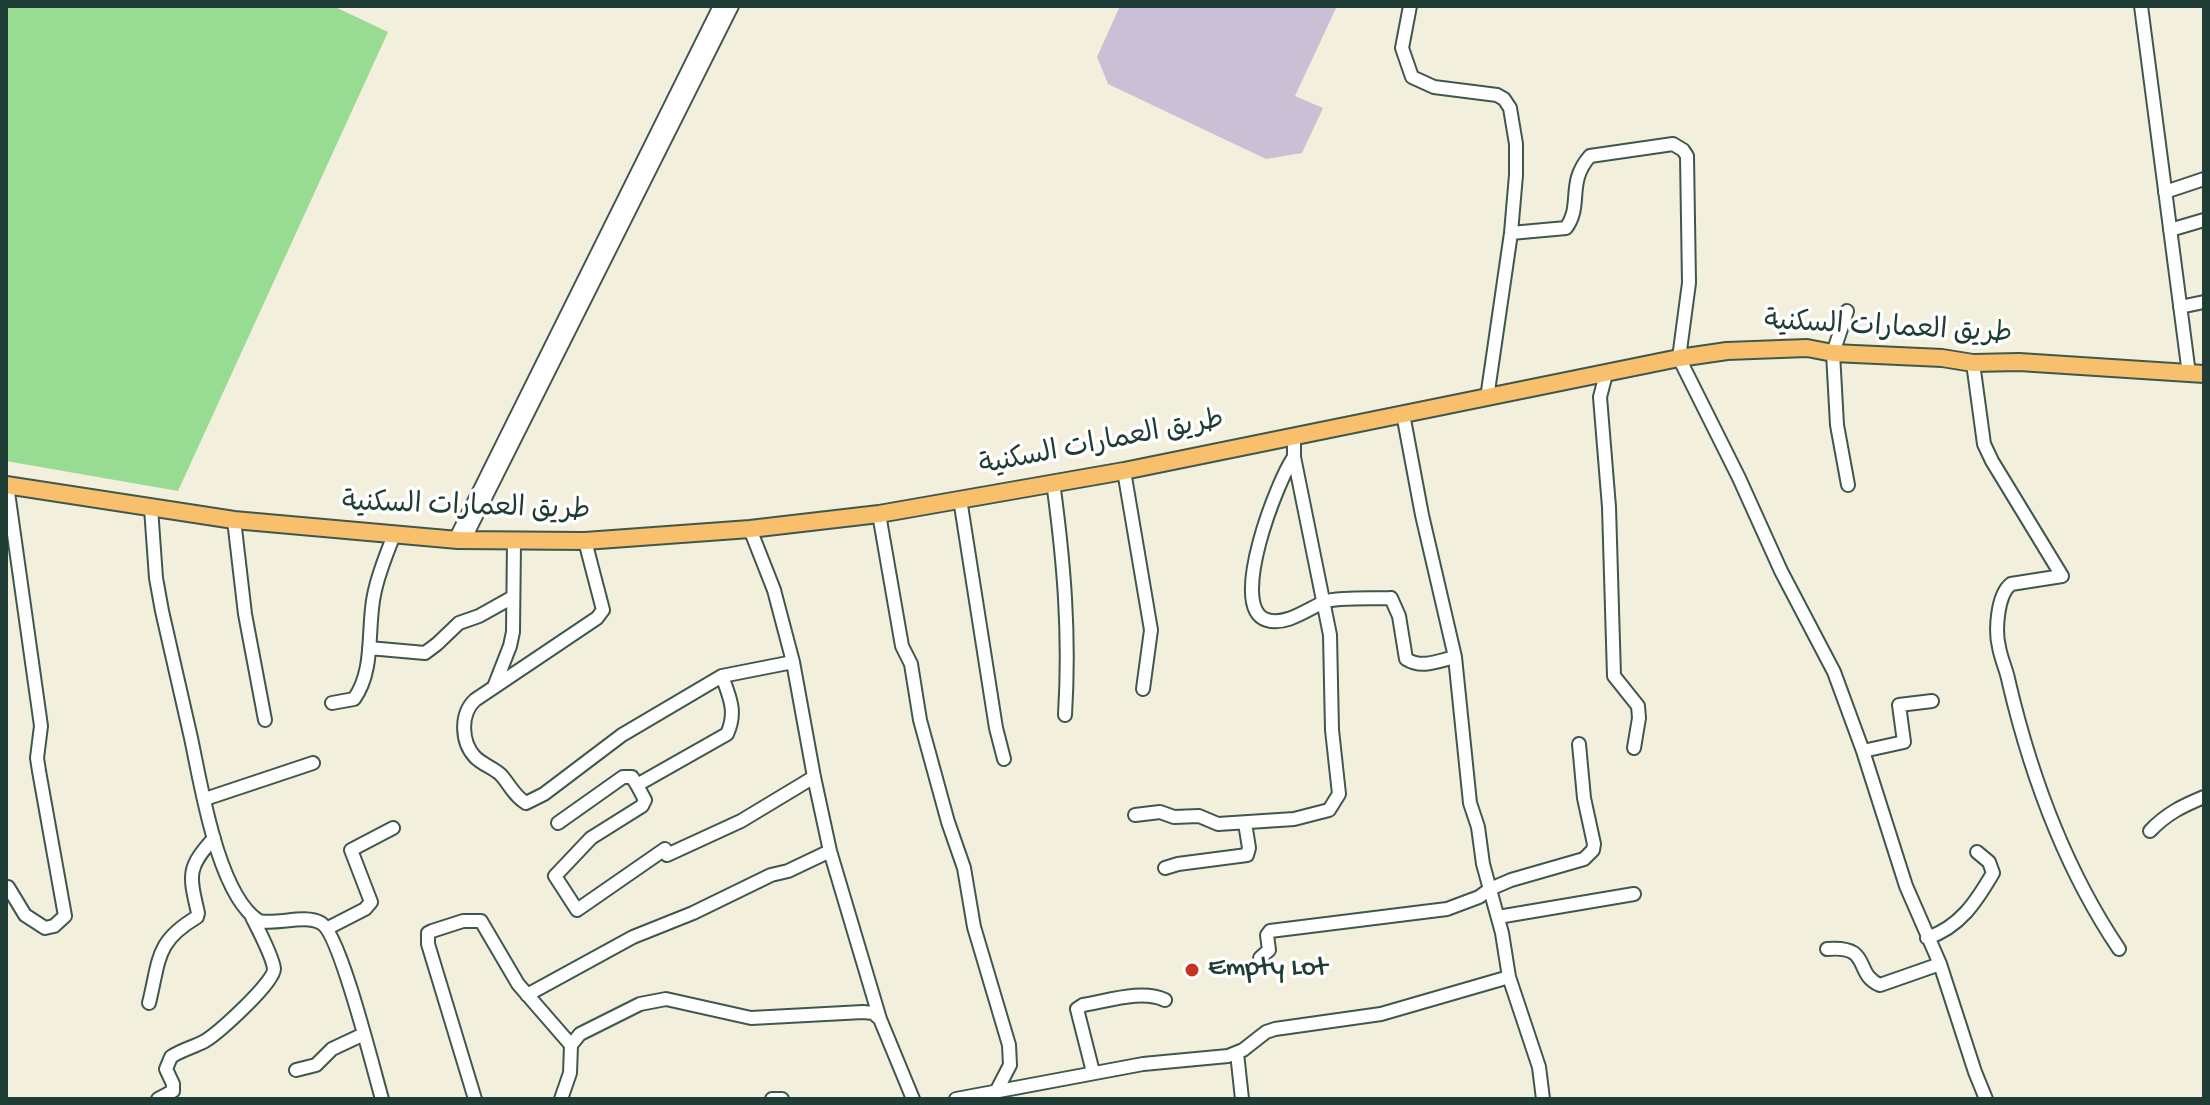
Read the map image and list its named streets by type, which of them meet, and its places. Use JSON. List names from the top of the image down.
{
  "streets": {
    "main road": ["طريق العمارات السكنية"]
  },
  "places": ["Empty Lot"]
}
